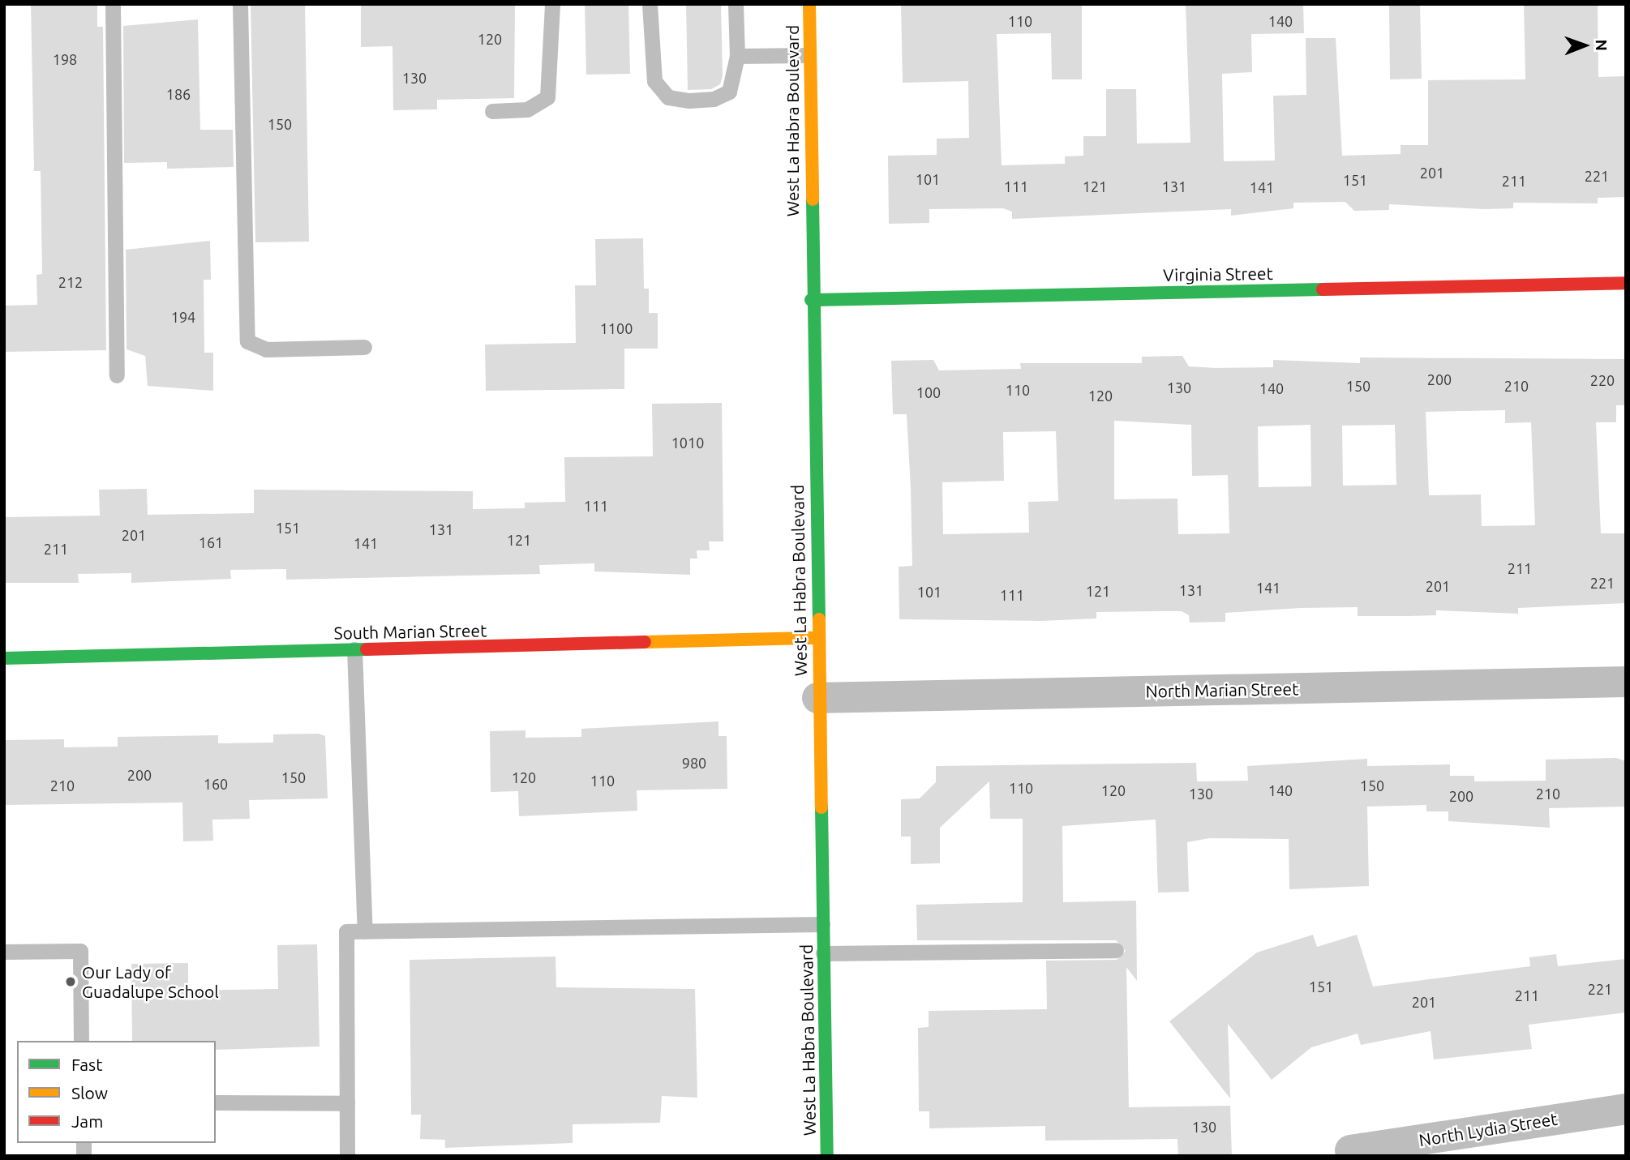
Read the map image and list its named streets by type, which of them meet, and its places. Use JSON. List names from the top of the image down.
{
  "streets": {
    "street": [
      "West La Habra Boulevard",
      "Virginia Street",
      "South Marian Street",
      "North Marian Street",
      "North Lydia Street"
    ]
  },
  "crossings": [
    ["West La Habra Boulevard", "Virginia Street"],
    ["West La Habra Boulevard", "South Marian Street"],
    ["West La Habra Boulevard", "North Marian Street"]
  ],
  "places": ["Our Lady of Guadalupe School"],
  "house_numbers": [
    "110",
    "140",
    "120",
    "198",
    "130",
    "186",
    "150",
    "201",
    "221",
    "101",
    "151",
    "211",
    "111",
    "121",
    "131",
    "141",
    "212",
    "194",
    "1100",
    "200",
    "220",
    "150",
    "210",
    "130",
    "140",
    "110",
    "100",
    "120",
    "1010",
    "111",
    "151",
    "131",
    "201",
    "121",
    "161",
    "141",
    "211",
    "211",
    "221",
    "201",
    "141",
    "131",
    "121",
    "101",
    "111",
    "980",
    "200",
    "150",
    "120",
    "110",
    "160",
    "210",
    "150",
    "110",
    "120",
    "140",
    "130",
    "210",
    "200",
    "151",
    "221",
    "211",
    "201",
    "130"
  ],
  "legend": ["Fast", "Slow", "Jam"],
  "north": "right"
}
